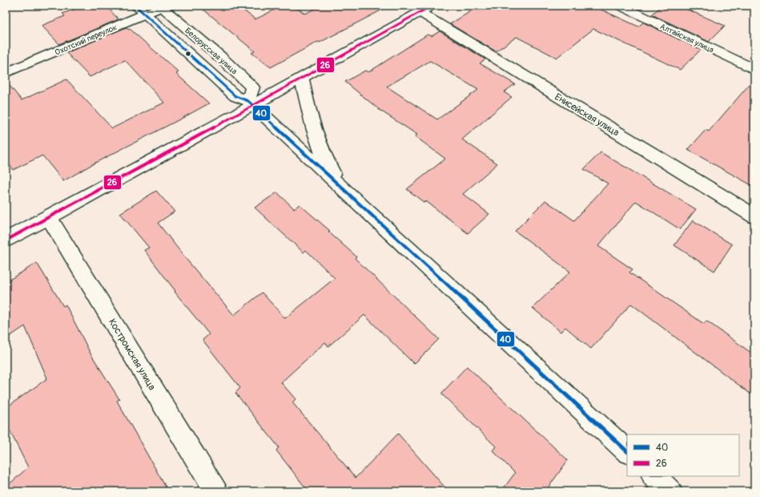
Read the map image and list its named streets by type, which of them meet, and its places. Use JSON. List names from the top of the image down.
{
  "streets": {
    "street": [
      "Алтайская улица",
      "Охотский переулок",
      "Белорусская улица",
      "Енисейская улица",
      "Костромская улица"
    ]
  },
  "crossings": [
    ["Охотский переулок", "Белорусская улица"]
  ],
  "lines": ["transit line 40", "transit line 26"],
  "legend": ["40", "26"]
}
